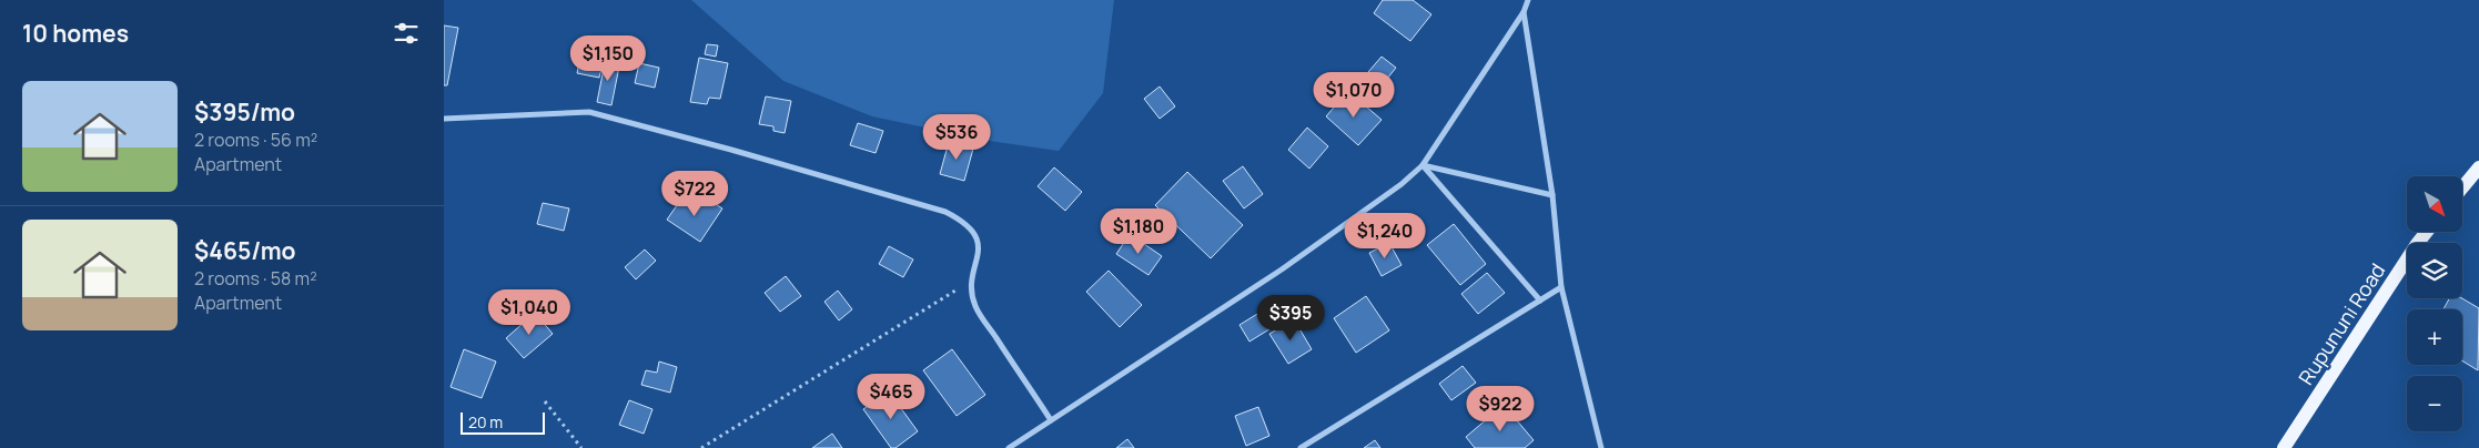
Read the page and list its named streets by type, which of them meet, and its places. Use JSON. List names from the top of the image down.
{
  "streets": {
    "main road": ["Rupununi Road"]
  },
  "scale_bar": "20 m",
  "north": "bottom right",
  "page": {
    "heading": "10 homes",
    "price": [
      "$1,150",
      "$1,070",
      "$536",
      "$722",
      "$1,180",
      "$1,240",
      "$1,040",
      "$395",
      "$465",
      "$922"
    ],
    "list": [
      {
        "name": "$395/mo",
        "note": "2 rooms · 56 m² · Apartment"
      },
      {
        "name": "$465/mo",
        "note": "2 rooms · 58 m² · Apartment"
      }
    ],
    "map_buttons": ["+", "−"],
    "scale": "20 m"
  }
}
